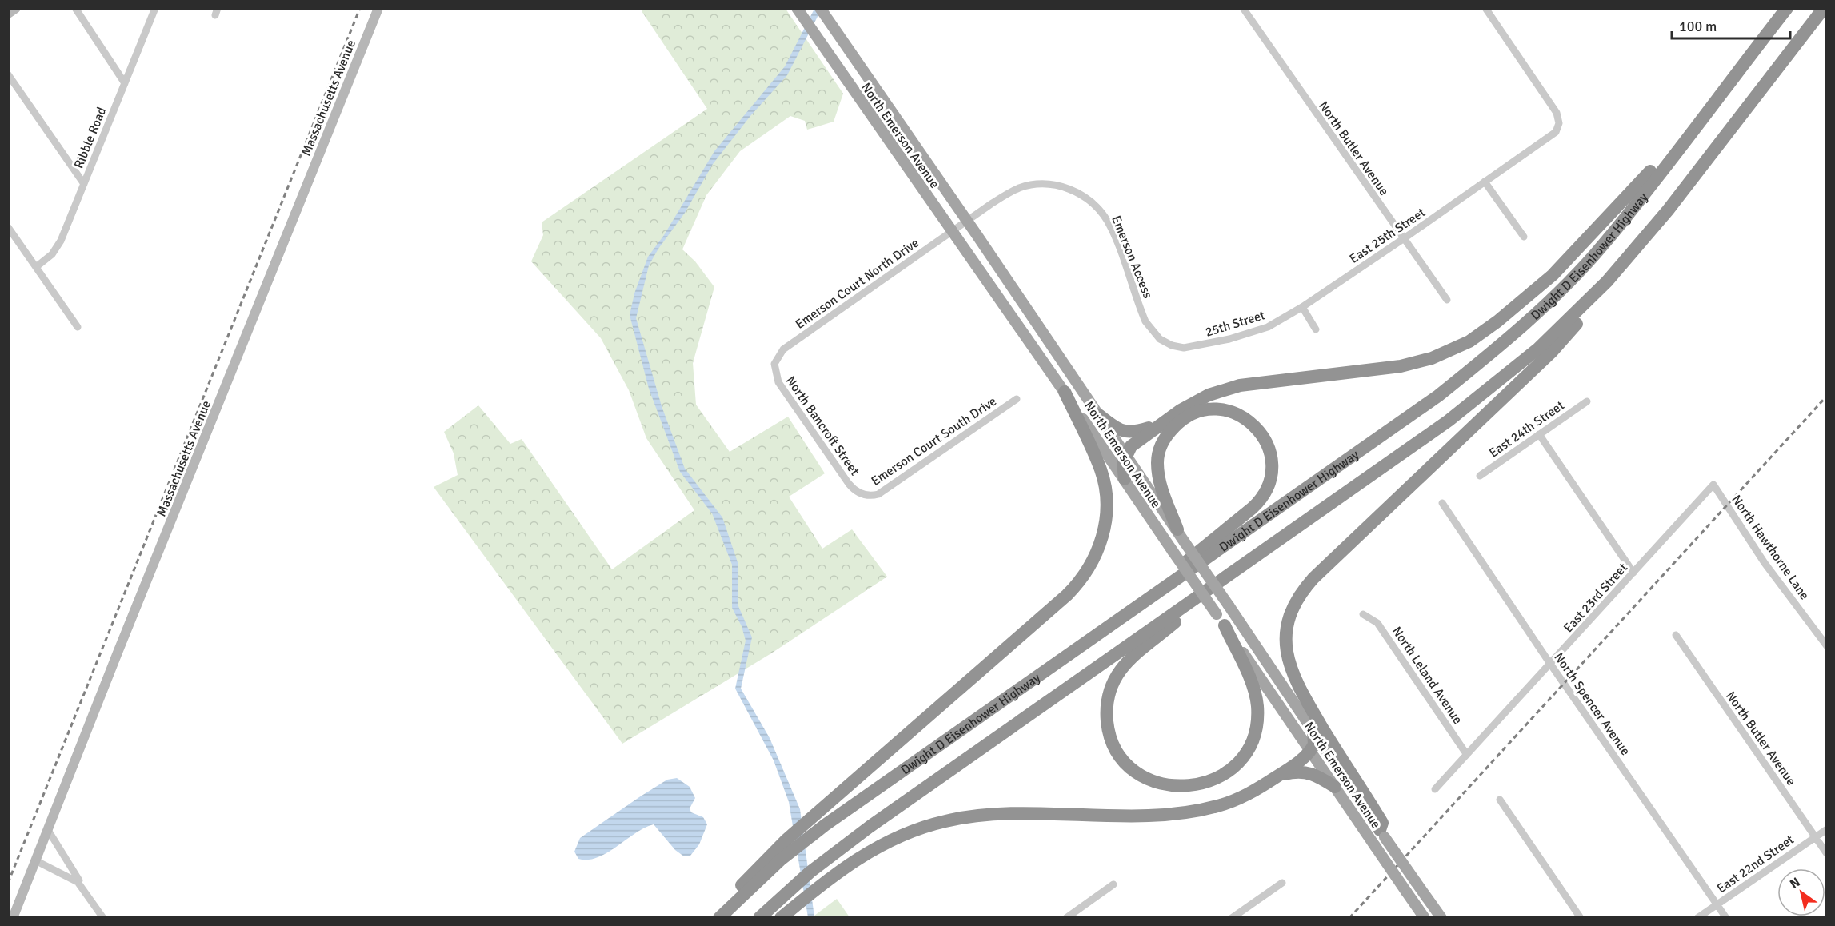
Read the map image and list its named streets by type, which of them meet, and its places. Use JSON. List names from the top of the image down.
{
  "streets": {
    "highway": ["Dwight D Eisenhower Highway"],
    "main road": ["Massachusetts Avenue", "North Emerson Avenue"],
    "street": [
      "Ribble Road",
      "North Butler Avenue",
      "East 25th Street",
      "Emerson Access",
      "Emerson Court North Drive",
      "25th Street",
      "North Bancroft Street",
      "East 24th Street",
      "Emerson Court South Drive",
      "North Hawthorne Lane",
      "East 23rd Street",
      "North Leland Avenue",
      "North Spencer Avenue",
      "East 22nd Street"
    ]
  },
  "crossings": [
    ["North Emerson Avenue", "Emerson Access"],
    ["North Emerson Avenue", "Emerson Court North Drive"],
    ["North Butler Avenue", "East 25th Street"],
    ["North Butler Avenue", "East 22nd Street"],
    ["East 25th Street", "25th Street"],
    ["Emerson Access", "Emerson Court North Drive"],
    ["Emerson Access", "25th Street"],
    ["Emerson Court North Drive", "North Bancroft Street"],
    ["North Bancroft Street", "Emerson Court South Drive"],
    ["North Hawthorne Lane", "East 23rd Street"],
    ["East 23rd Street", "North Leland Avenue"],
    ["East 23rd Street", "North Spencer Avenue"],
    ["North Spencer Avenue", "East 22nd Street"]
  ],
  "scale_bar": "100 m",
  "north": "top left"
}
